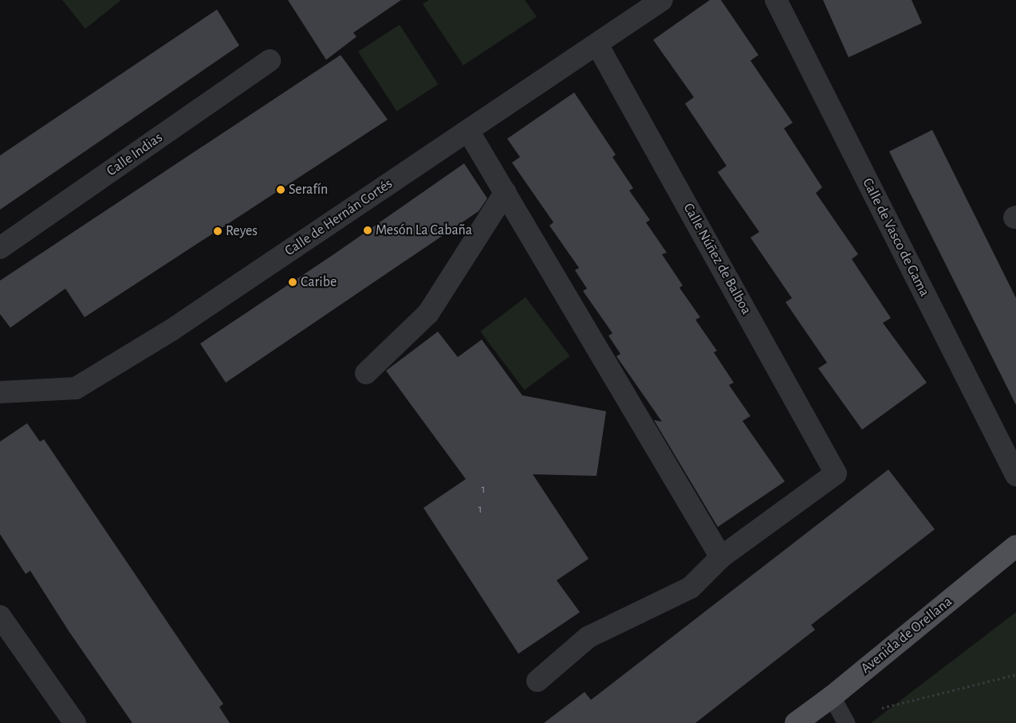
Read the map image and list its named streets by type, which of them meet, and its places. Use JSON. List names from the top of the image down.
{
  "streets": {
    "main road": ["Avenida de Orellana"],
    "street": [
      "Calle Indias",
      "Calle de Hernán Cortés",
      "Calle de Vasco de Gama",
      "Calle Núñez de Balboa"
    ]
  },
  "crossings": [
    ["Calle de Hernán Cortés", "Calle Núñez de Balboa"]
  ],
  "places": [
    "Serafín",
    "Mesón La Cabaña",
    "Reyes",
    "Caribe"
  ],
  "house_numbers": ["1", "1"]
}
